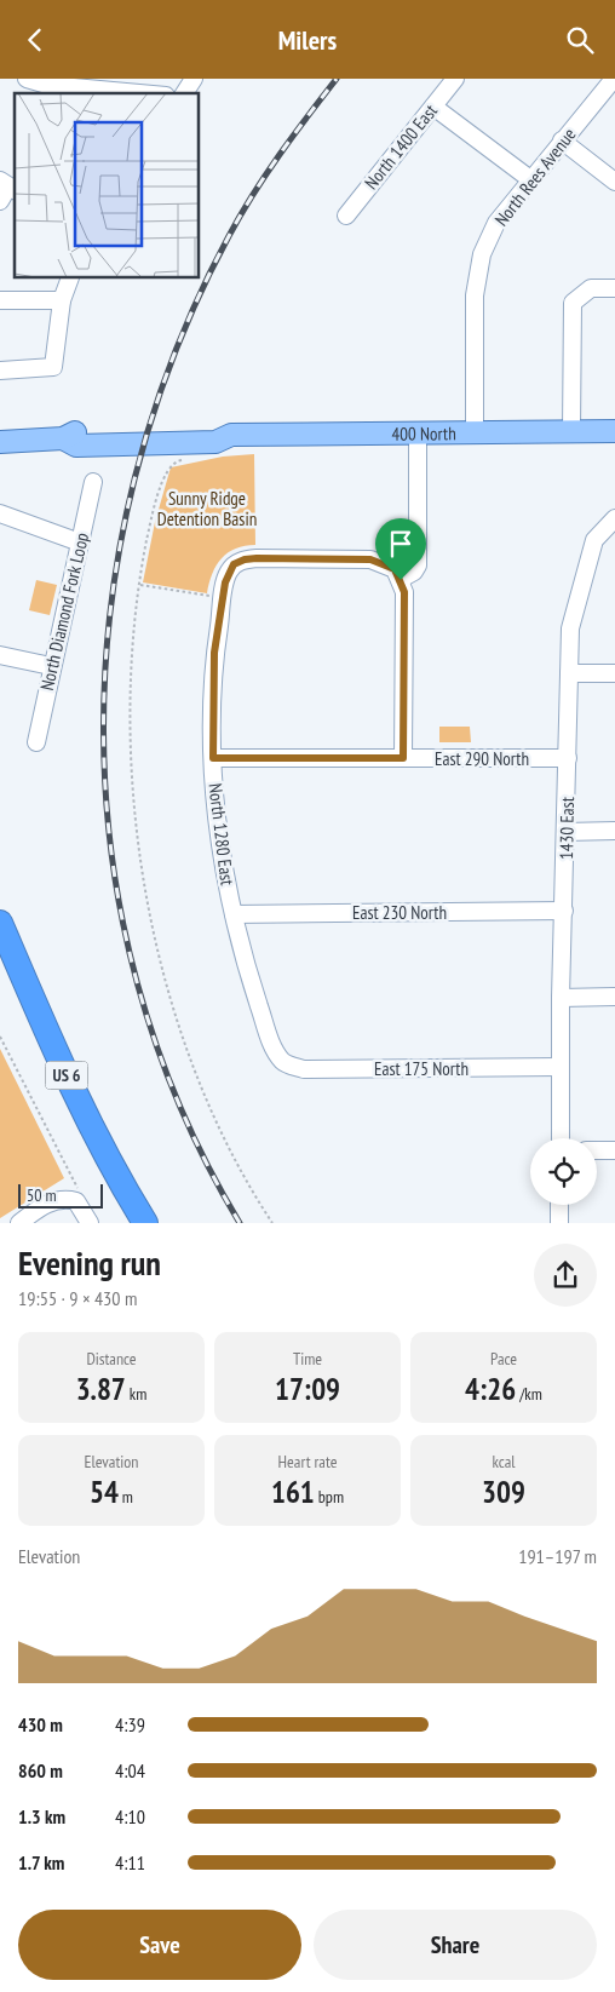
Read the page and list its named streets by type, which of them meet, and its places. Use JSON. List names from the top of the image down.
{
  "streets": {
    "highway": ["US 6"],
    "main road": ["400 North"],
    "street": [
      "North 1400 East",
      "North Rees Avenue",
      "North Diamond Fork Loop",
      "East 290 North",
      "1430 East",
      "North 1280 East",
      "East 230 North",
      "East 175 North"
    ]
  },
  "crossings": [
    ["North Rees Avenue", "400 North"],
    ["East 290 North", "1430 East"],
    ["East 290 North", "North 1280 East"],
    ["1430 East", "East 230 North"],
    ["1430 East", "East 175 North"],
    ["North 1280 East", "East 230 North"],
    ["North 1280 East", "East 175 North"]
  ],
  "parks": ["Sunny Ridge Detention Basin"],
  "scale_bar": "50 m",
  "page": {
    "header": "Milers",
    "scale": "50 m",
    "heading": ["Evening run", "19:55 · 9 × 430 m"],
    "stats": [
      ["Distance", "3.87 km"],
      ["Time", "17:09"],
      ["Pace", "4:26 /km"],
      ["Elevation", "54 m"],
      ["Heart rate", "161 bpm"],
      ["kcal", "309"]
    ],
    "chart": ["Elevation", "191–197 m"],
    "list": [
      {
        "name": "430 m",
        "note": "4:39"
      },
      {
        "name": "860 m",
        "note": "4:04"
      },
      {
        "name": "1.3 km",
        "note": "4:10"
      },
      {
        "name": "1.7 km",
        "note": "4:11"
      }
    ],
    "buttons": ["Save", "Share"]
  }
}
